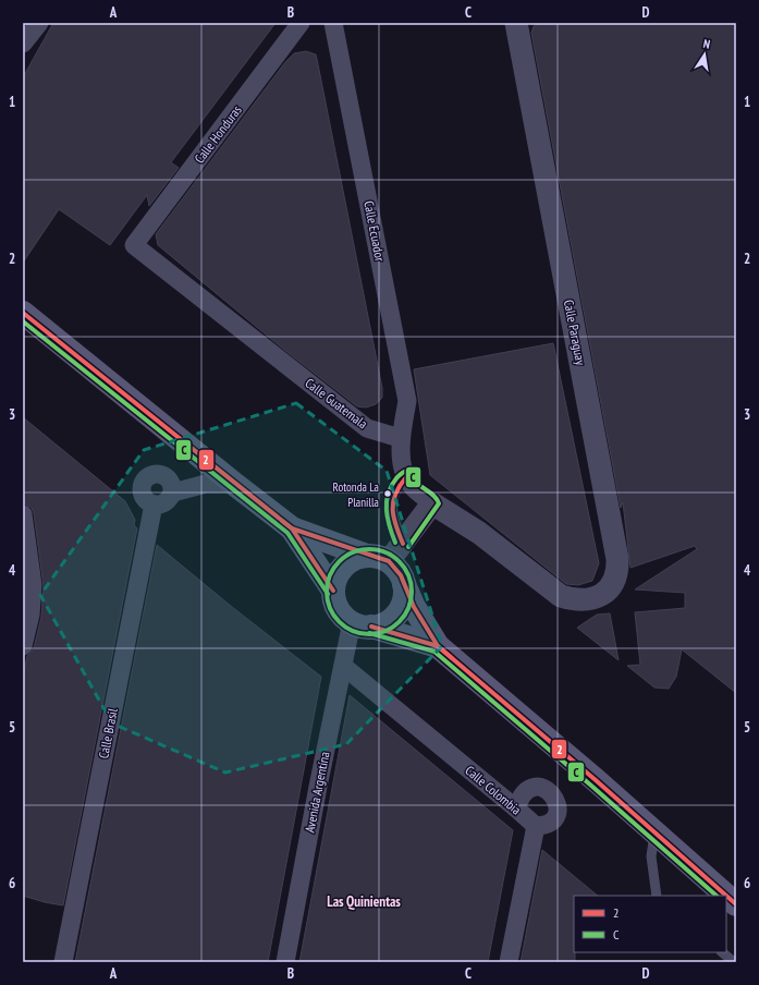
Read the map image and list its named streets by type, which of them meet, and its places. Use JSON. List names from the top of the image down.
{
  "streets": {
    "street": [
      "Calle Honduras",
      "Calle Ecuador",
      "Calle Paraguay",
      "Calle Guatemala",
      "Calle Brasil",
      "Calle Colombia",
      "Avenida Argentína"
    ]
  },
  "crossings": [
    ["Calle Honduras", "Calle Guatemala"],
    ["Calle Ecuador", "Calle Guatemala"],
    ["Calle Colombia", "Avenida Argentína"]
  ],
  "districts": ["Las Quinientas"],
  "places": ["Rotonda La Planilla"],
  "lines": ["transit line 2", "transit line C"],
  "legend": ["2", "C"],
  "north": "top",
  "grid": {
    "columns": [
      "A",
      "B",
      "C",
      "D"
    ],
    "rows": [
      "1",
      "2",
      "3",
      "4",
      "5",
      "6"
    ]
  }
}
